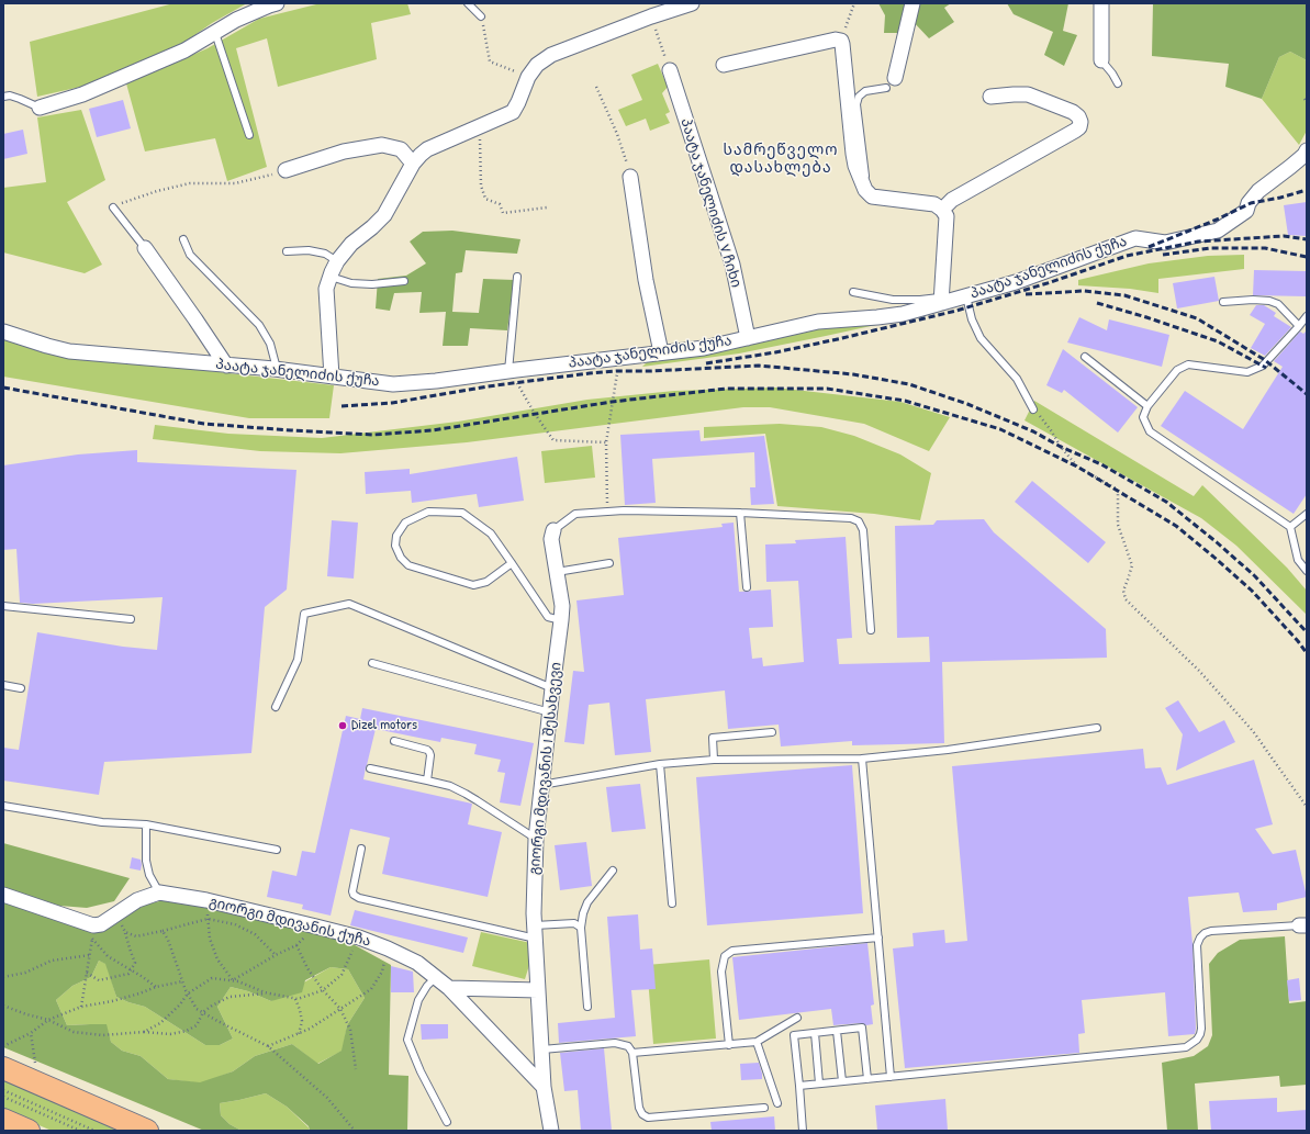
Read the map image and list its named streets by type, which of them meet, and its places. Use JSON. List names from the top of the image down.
{
  "streets": {
    "street": [
      "პაატა ჯანელიძის V ჩიხი",
      "პაატა ჯანელიძის ქუჩა",
      "გიორგი მდივანის I შესახვევი",
      "გიორგი მდივანის ქუჩა"
    ]
  },
  "crossings": [
    ["პაატა ჯანელიძის V ჩიხი", "პაატა ჯანელიძის ქუჩა"],
    ["გიორგი მდივანის I შესახვევი", "გიორგი მდივანის ქუჩა"]
  ],
  "districts": ["სამრეწველო დასახლება"],
  "places": ["Dizel motors"]
}
